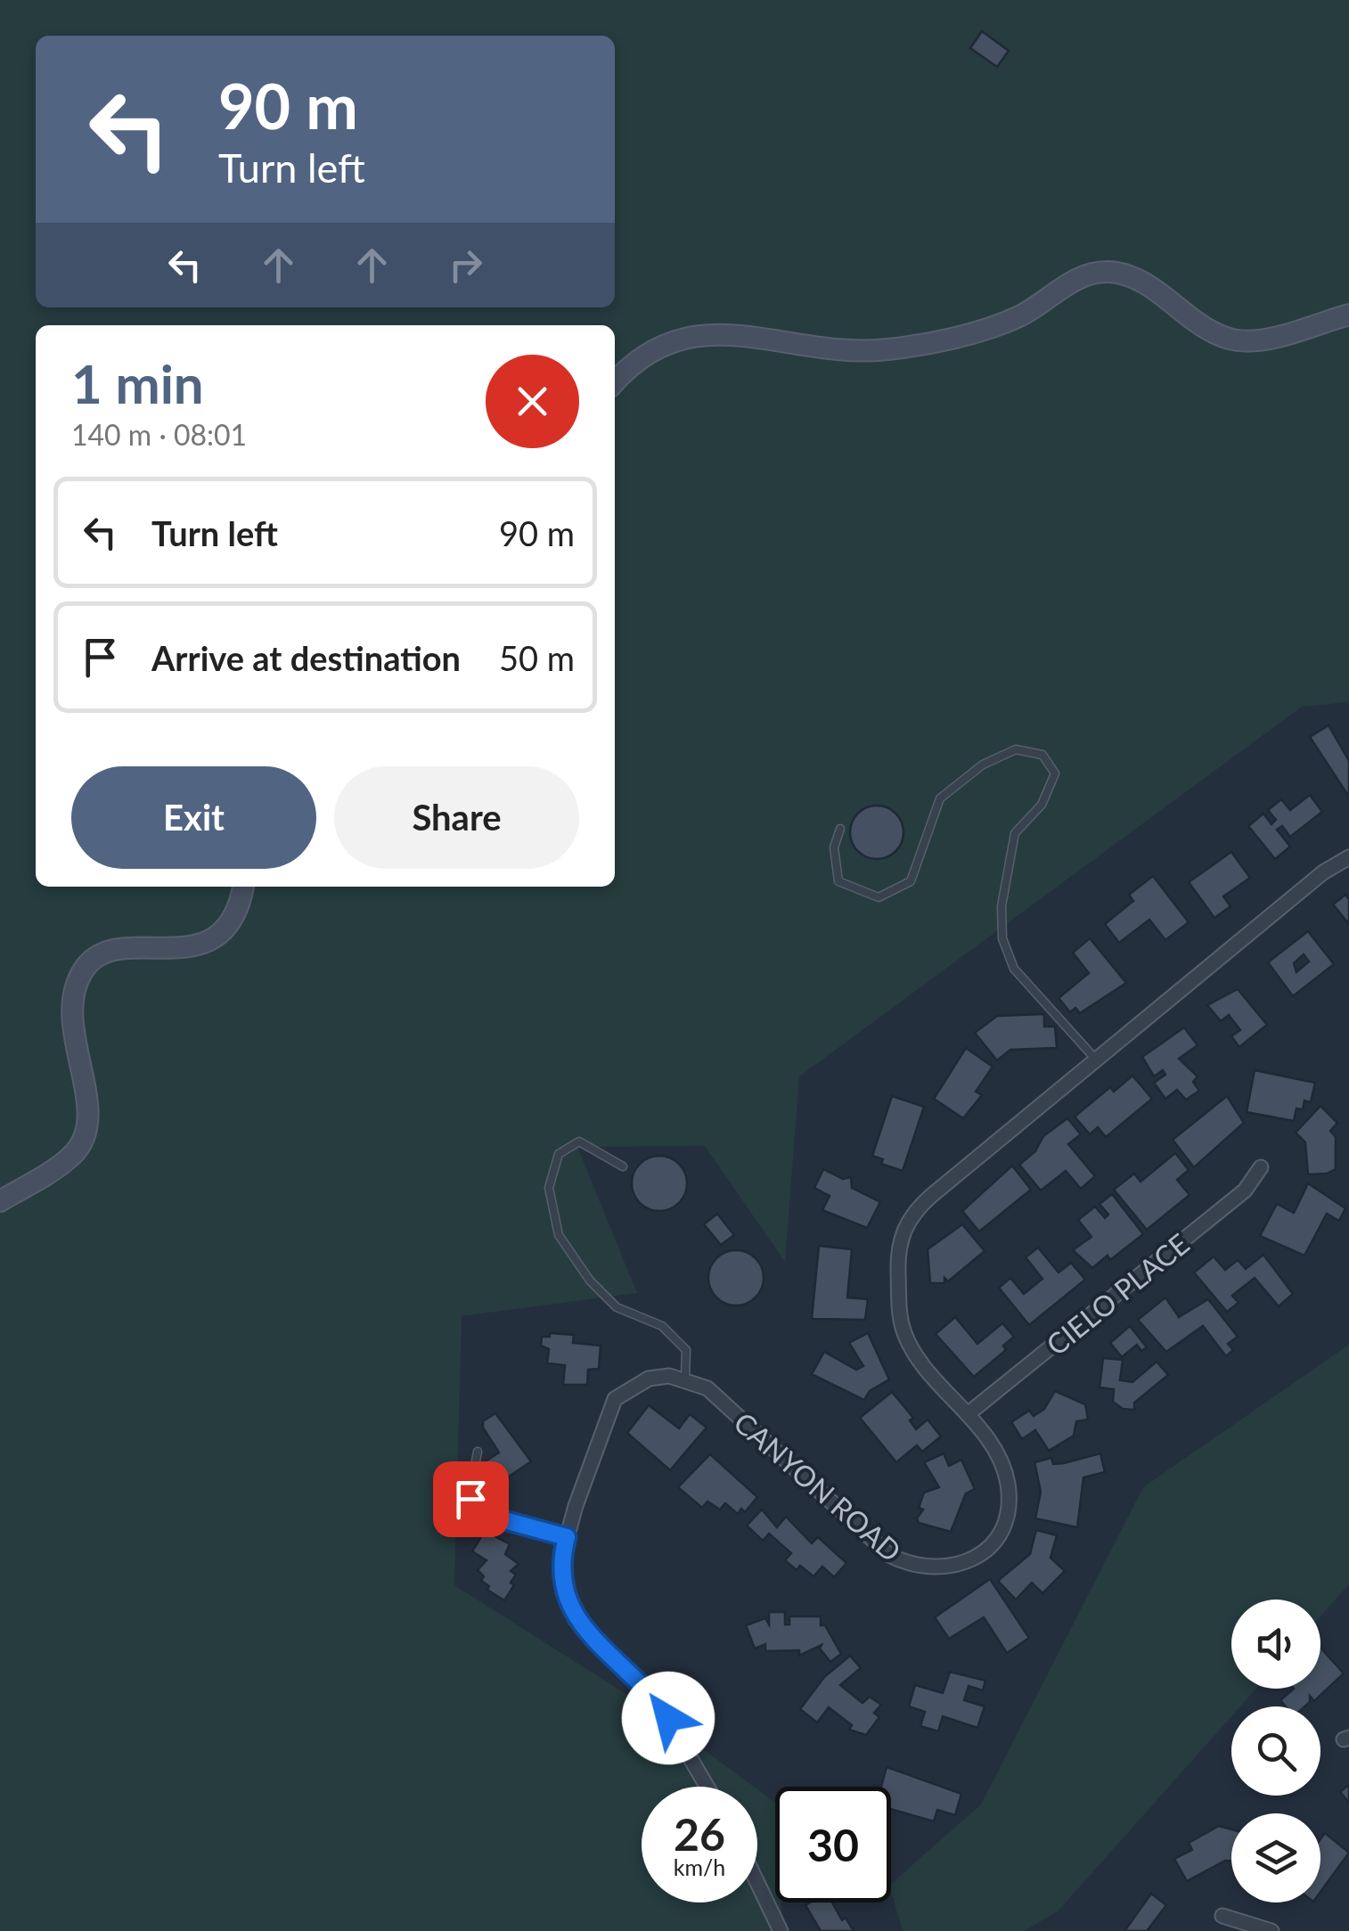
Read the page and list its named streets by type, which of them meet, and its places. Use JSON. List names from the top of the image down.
{
  "streets": {
    "street": ["CIELO PLACE", "CANYON ROAD"]
  },
  "crossings": [
    ["CIELO PLACE", "CANYON ROAD"]
  ],
  "page": {
    "turn": ["90 m", "Turn left"],
    "heading": ["1 min", "140 m · 08:01"],
    "list": [
      {
        "name": "Turn left",
        "value": "90 m"
      },
      {
        "name": "Arrive at destination",
        "value": "50 m"
      }
    ],
    "buttons": ["Exit", "Share"],
    "speed": "26 km/h",
    "limit": "30"
  }
}
